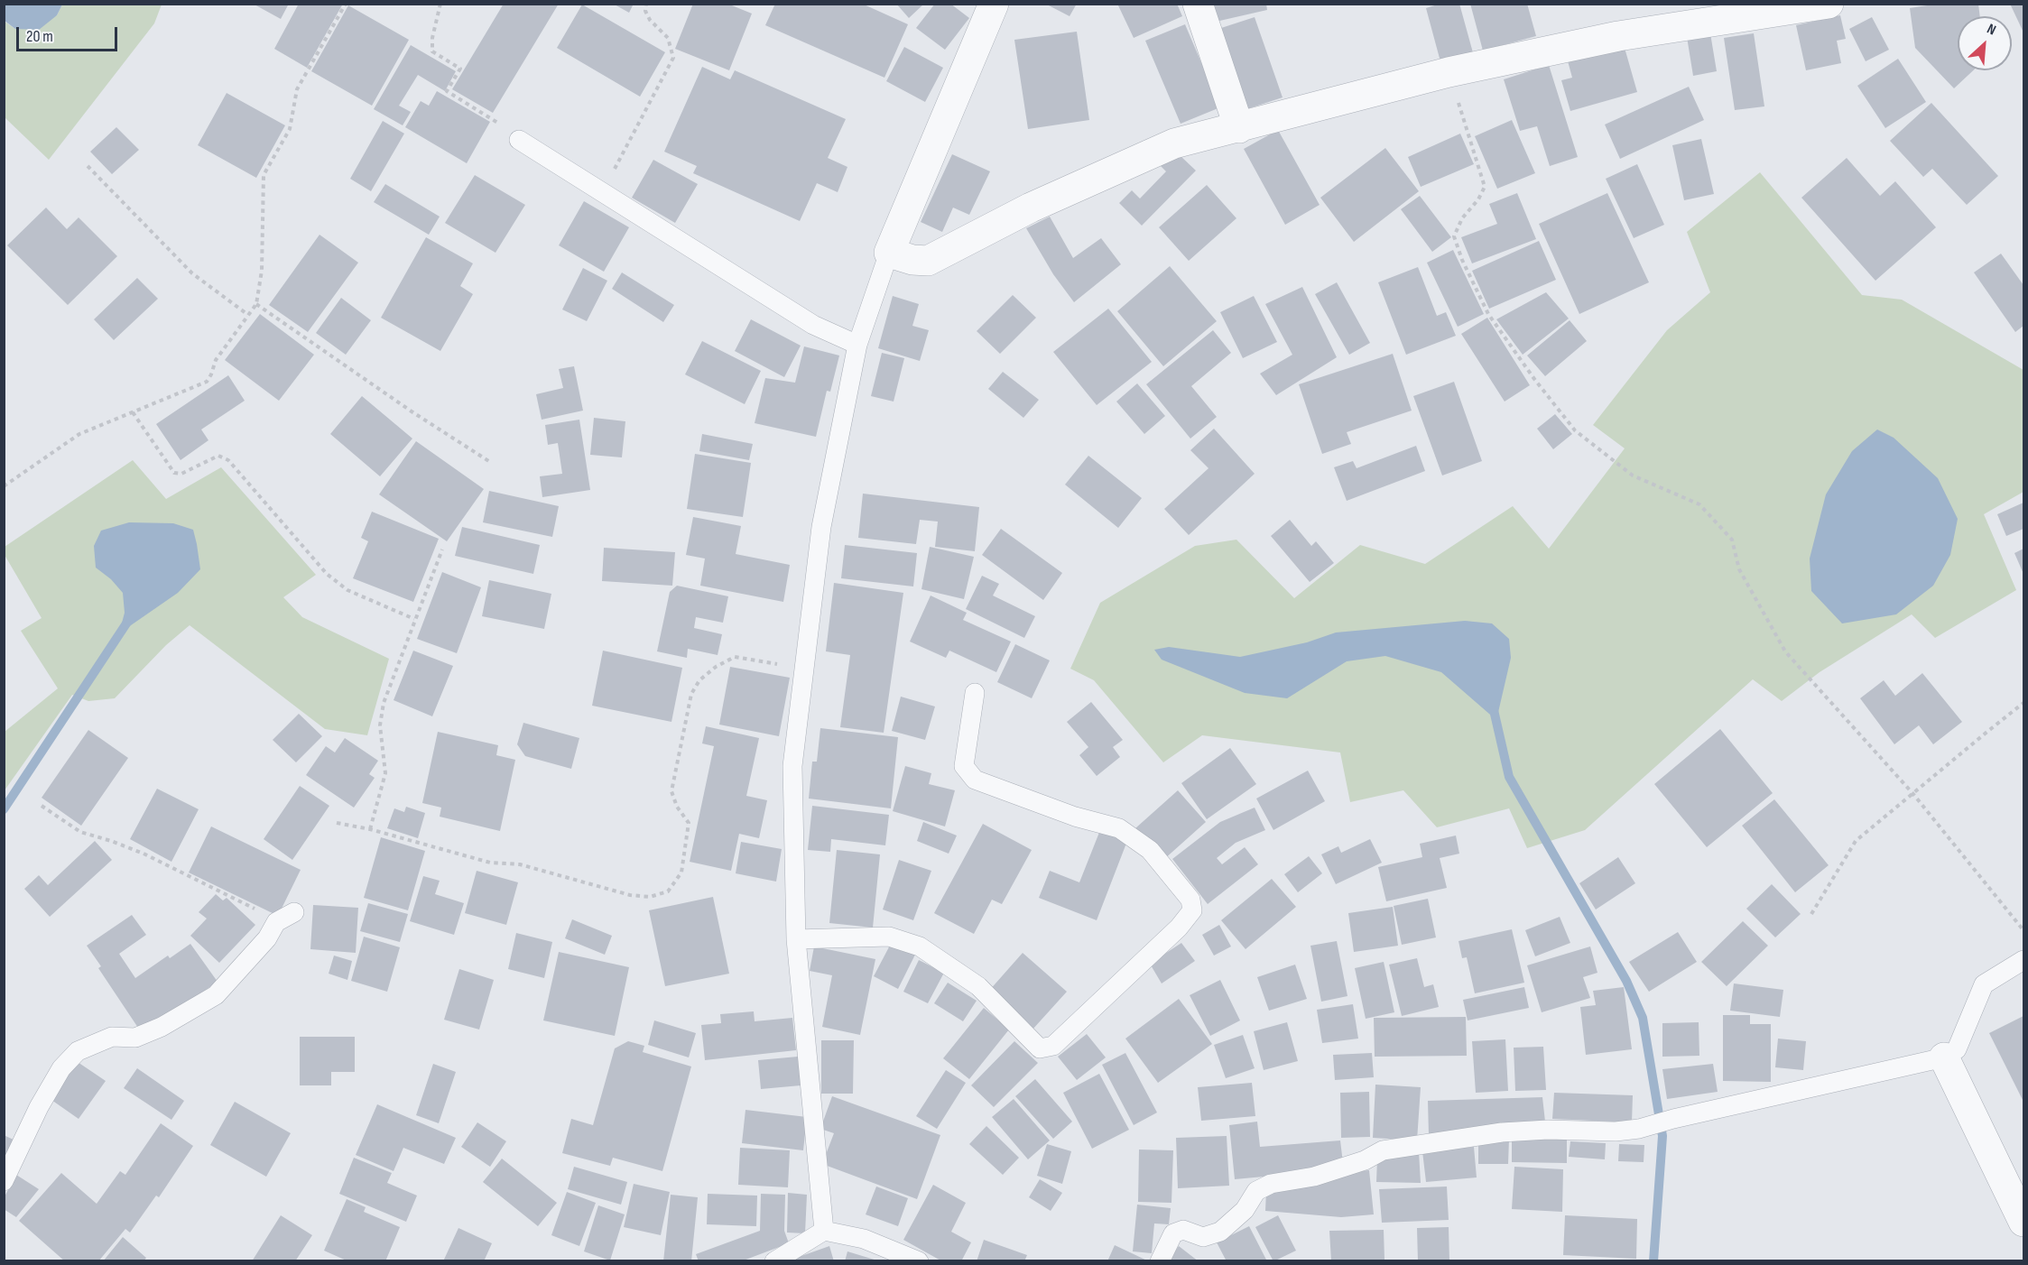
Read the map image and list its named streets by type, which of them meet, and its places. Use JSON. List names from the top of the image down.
{
  "scale_bar": "20 m",
  "north": "top right"
}
